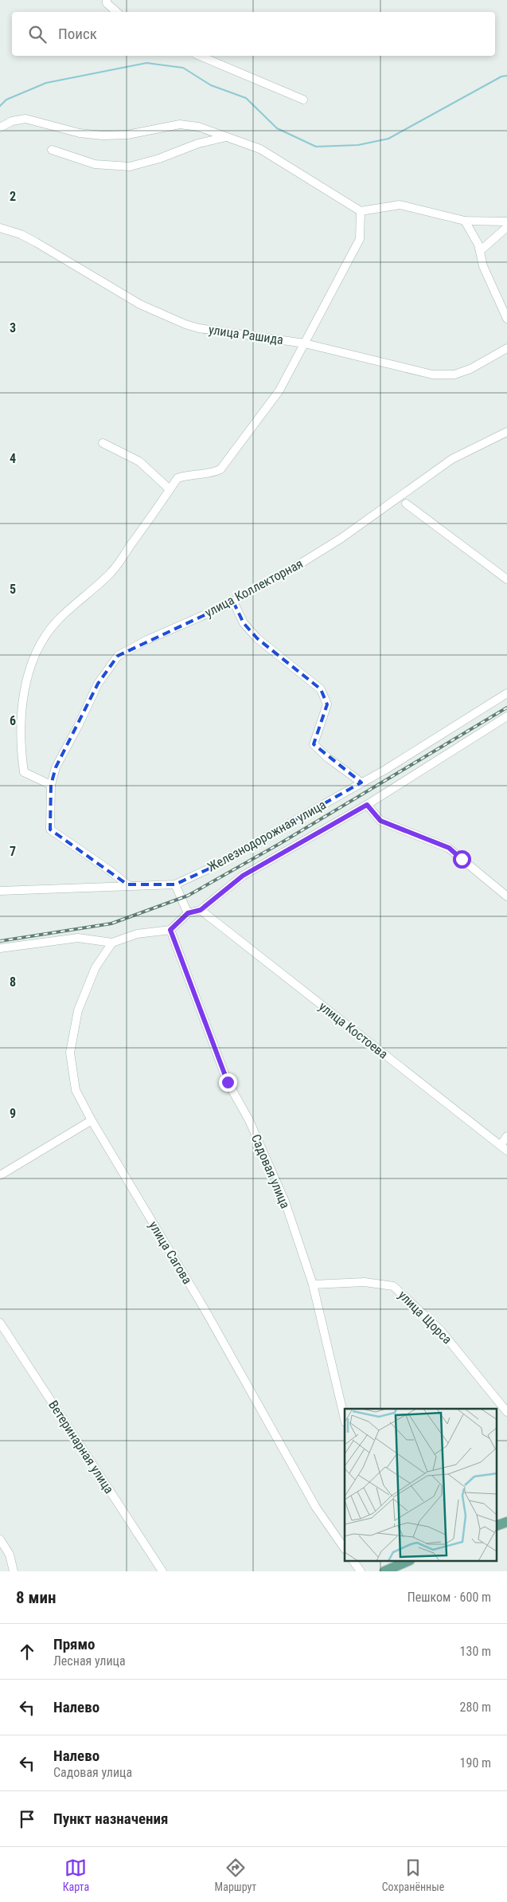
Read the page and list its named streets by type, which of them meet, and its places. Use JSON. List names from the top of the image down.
{
  "streets": {
    "street": [
      "улица Рашида",
      "улица Коллекторная",
      "Железнодорожная улица",
      "улица Костоева",
      "Садовая улица",
      "улица Сагова",
      "улица Щорса",
      "Ветеринарная улица"
    ]
  },
  "crossings": [
    ["улица Коллекторная", "Железнодорожная улица"],
    ["Садовая улица", "улица Щорса"]
  ],
  "page": {
    "search": "Поиск",
    "heading": ["8 мин", "Пешком · 600 m"],
    "list": [
      ["Прямо", "Лесная улица", "130 m"],
      ["Налево", "280 m"],
      ["Налево", "Садовая улица", "190 m"],
      "Пункт назначения"
    ],
    "nav": ["Карта", "Маршрут", "Сохранённые"]
  },
  "grid": {
    "rows": [
      "2",
      "3",
      "4",
      "5",
      "6",
      "7",
      "8",
      "9"
    ]
  }
}
